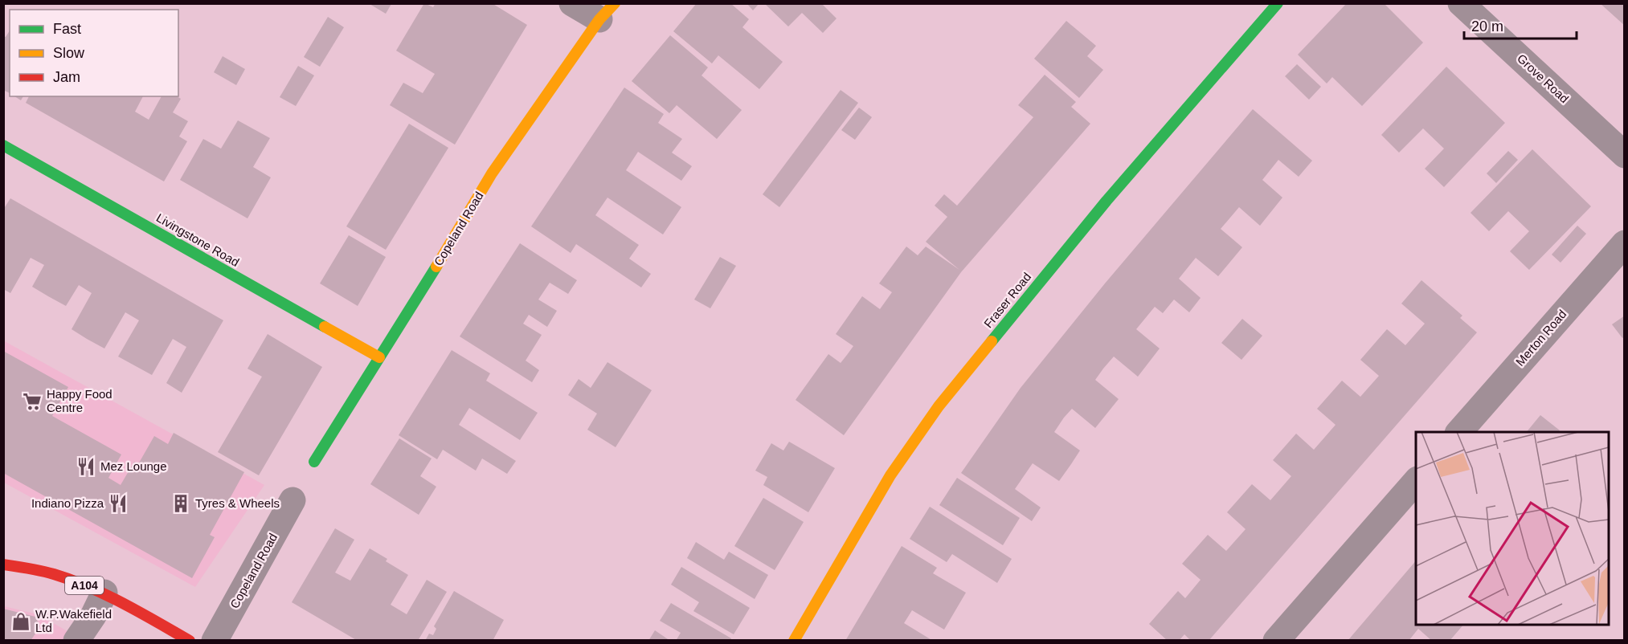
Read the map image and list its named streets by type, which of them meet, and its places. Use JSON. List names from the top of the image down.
{
  "streets": {
    "street": [
      "Grove Road",
      "Copeland Road",
      "Livingstone Road",
      "Fraser Road",
      "Merton Road",
      "A104"
    ]
  },
  "crossings": [
    ["Copeland Road", "Livingstone Road"]
  ],
  "places": {
    "supermarket": ["Happy Food Centre"],
    "restaurant": ["Mez Lounge", "Indiano Pizza"],
    "building": ["Tyres & Wheels"],
    "shop": ["W.P.Wakefield Ltd"]
  },
  "legend": ["Fast", "Slow", "Jam"],
  "scale_bar": "20 m"
}
